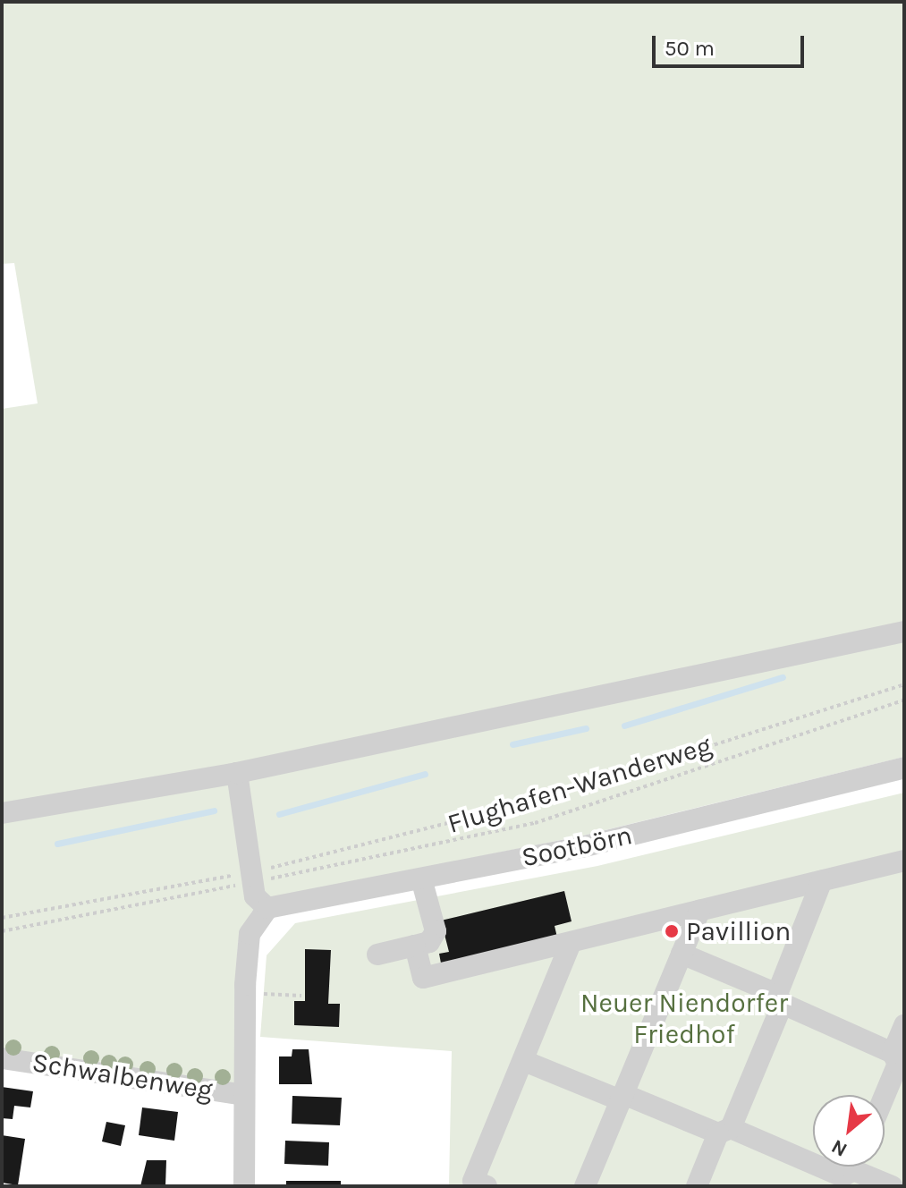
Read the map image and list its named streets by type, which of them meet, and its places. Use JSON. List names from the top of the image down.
{
  "streets": {
    "street": ["Sootbörn", "Schwalbenweg"],
    "path": ["Flughafen-Wanderweg"]
  },
  "parks": ["Neuer Niendorfer Friedhof"],
  "places": ["Pavillion"],
  "scale_bar": "50 m",
  "north": "bottom left"
}
